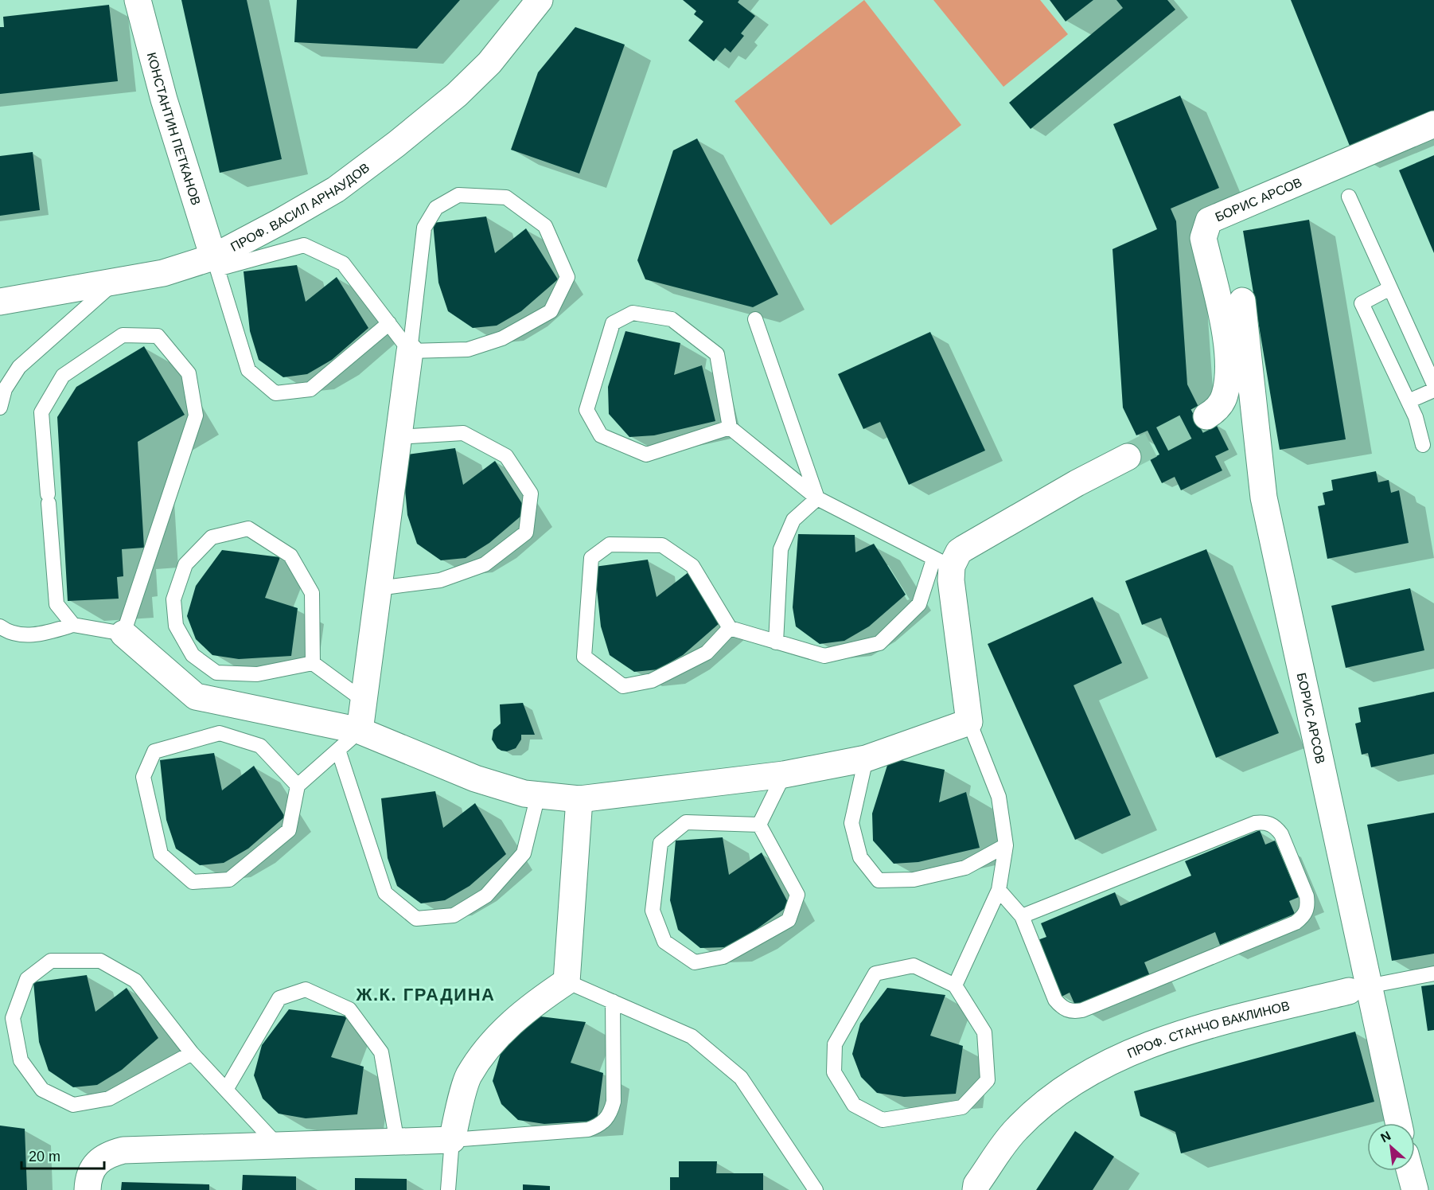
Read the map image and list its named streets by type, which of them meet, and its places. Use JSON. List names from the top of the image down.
{
  "streets": {
    "street": [
      "КОНСТАНТИН ПЕТКАНОВ",
      "БОРИС АРСОВ",
      "ПРОФ. ВАСИЛ АРНАУДОВ",
      "ПРОФ. СТАНЧО ВАКЛИНОВ"
    ]
  },
  "crossings": [
    ["КОНСТАНТИН ПЕТКАНОВ", "ПРОФ. ВАСИЛ АРНАУДОВ"],
    ["БОРИС АРСОВ", "ПРОФ. СТАНЧО ВАКЛИНОВ"]
  ],
  "districts": ["Ж.К. ГРАДИНА"],
  "scale_bar": "20 m",
  "north": "top left"
}
